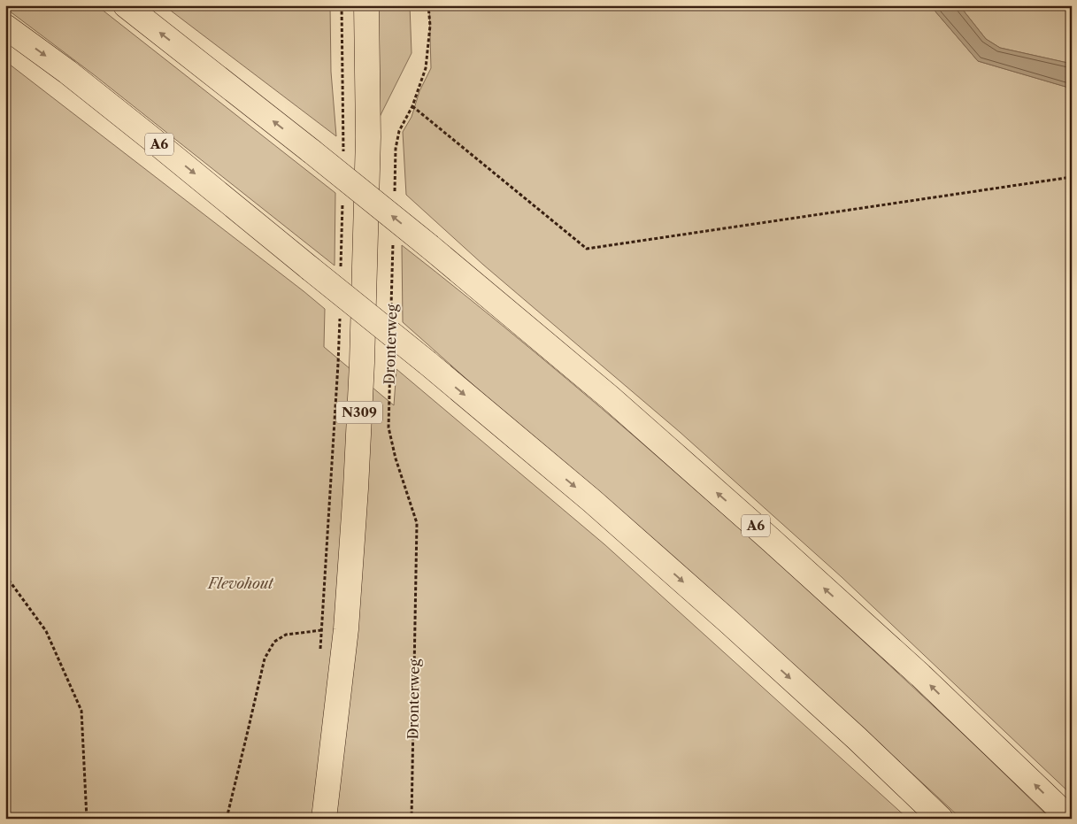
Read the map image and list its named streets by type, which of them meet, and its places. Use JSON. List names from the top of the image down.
{
  "streets": {
    "main road": ["A6", "Dronterweg", "N309"]
  },
  "parks": ["Flevohout"]
}
